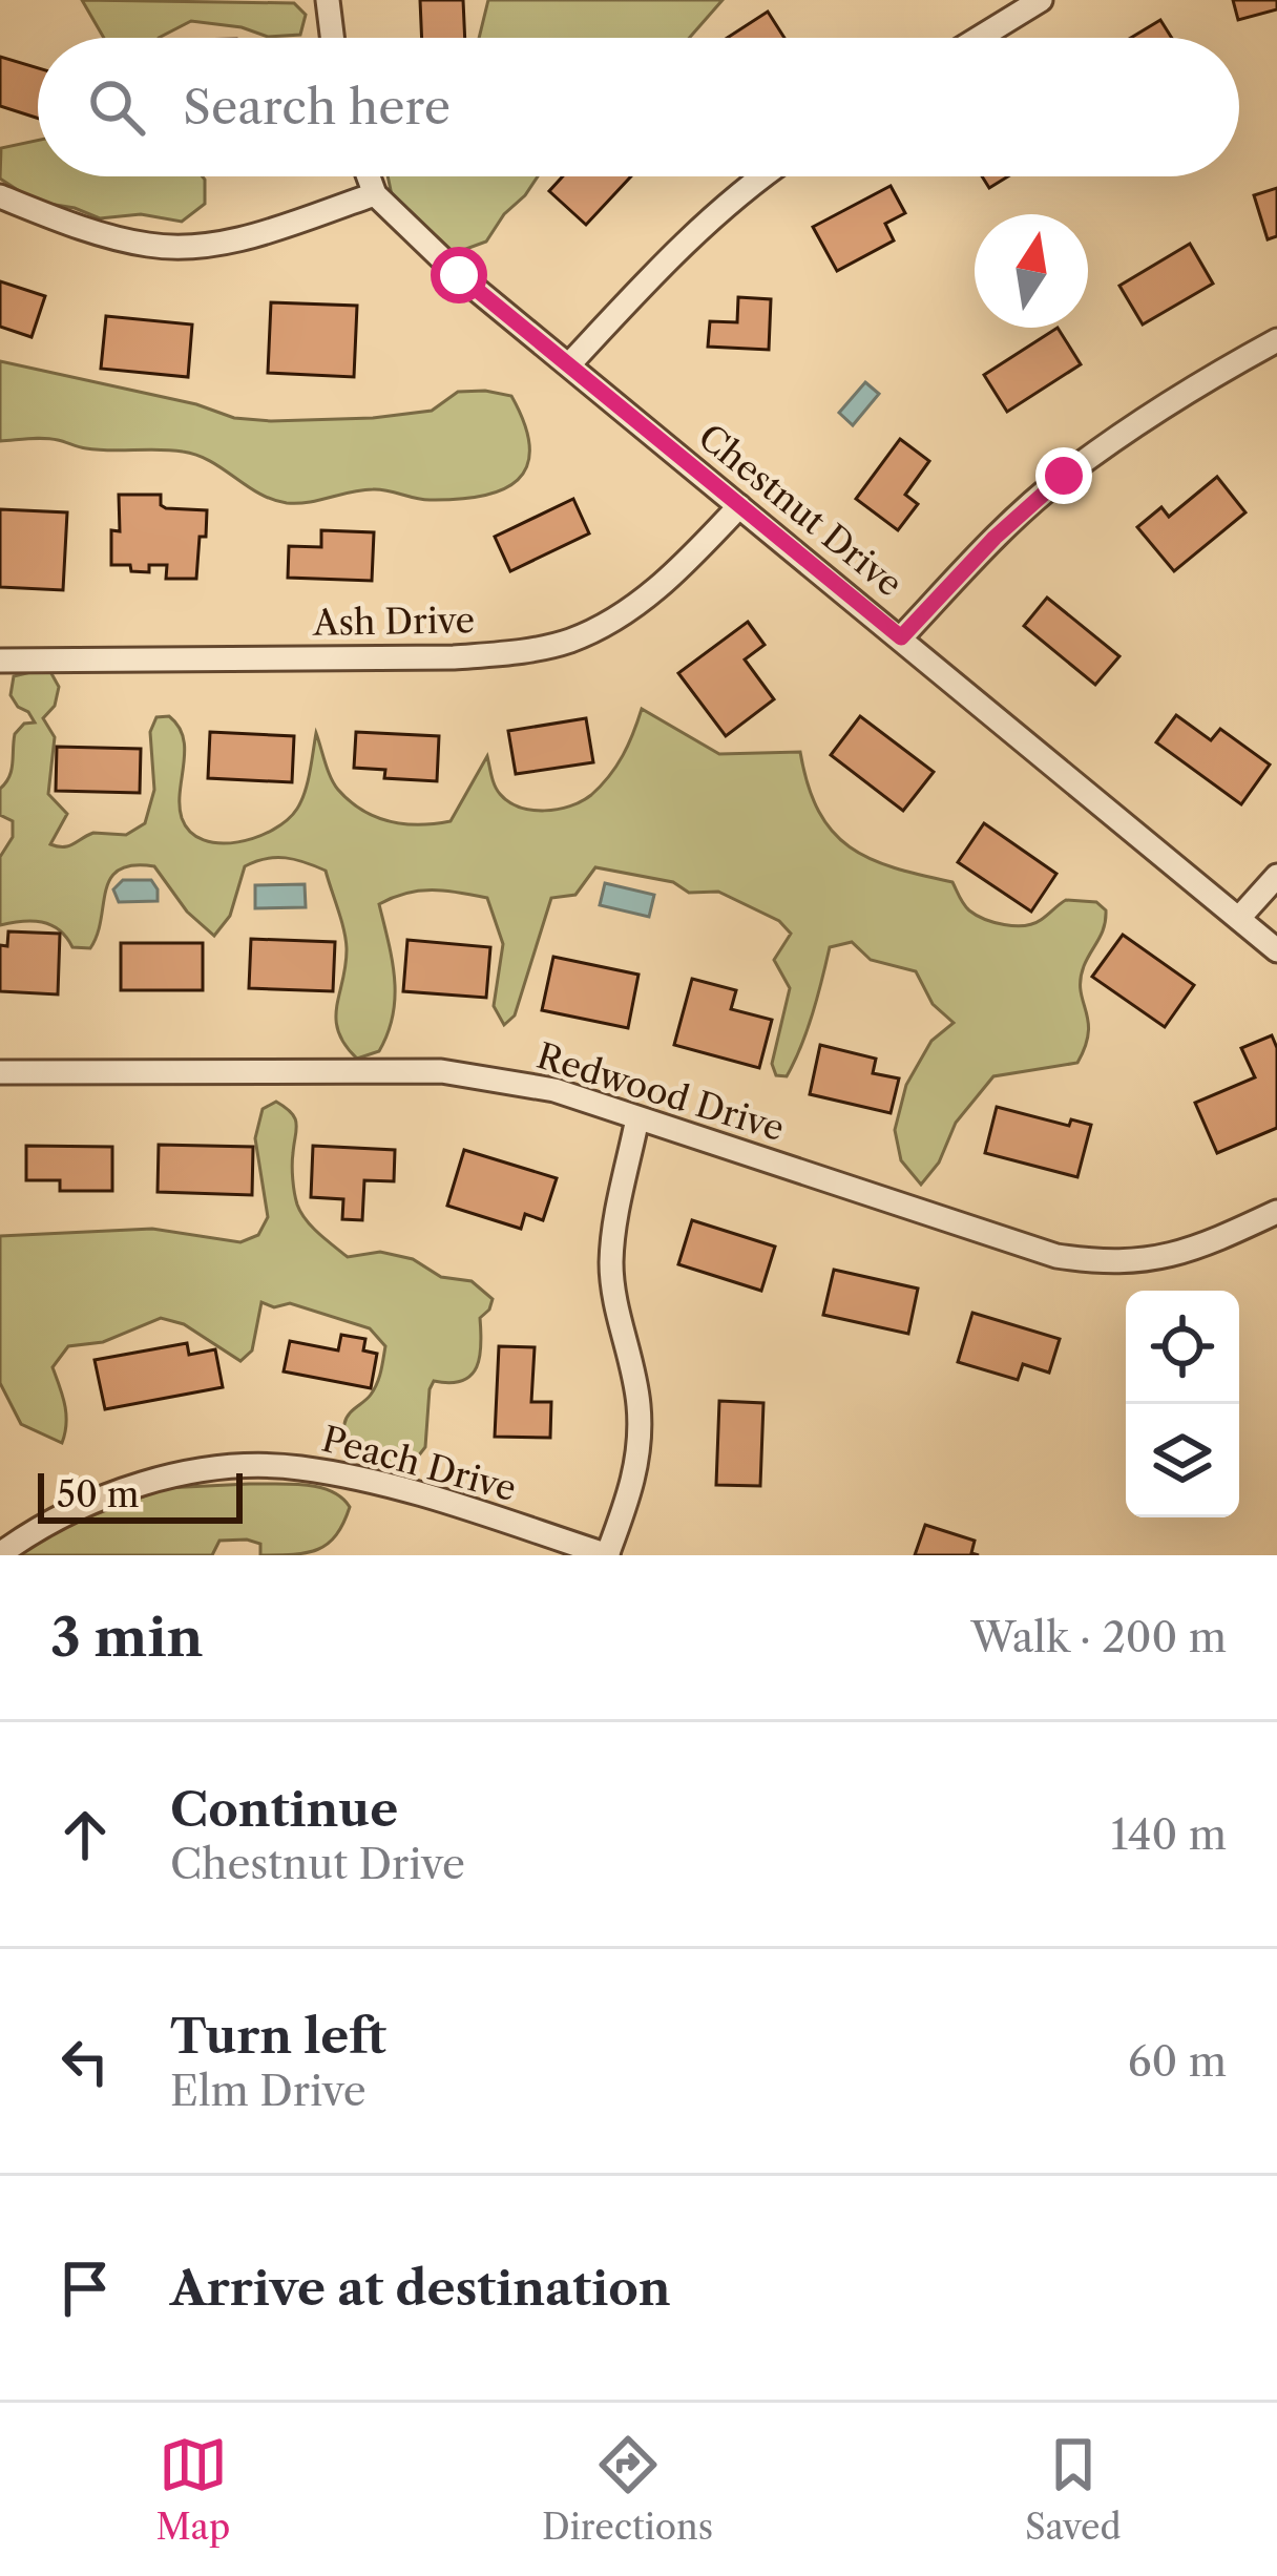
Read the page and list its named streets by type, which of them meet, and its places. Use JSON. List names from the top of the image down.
{
  "streets": {
    "street": [
      "Chestnut Drive",
      "Ash Drive",
      "Redwood Drive",
      "Peach Drive"
    ]
  },
  "crossings": [
    ["Chestnut Drive", "Ash Drive"]
  ],
  "scale_bar": "50 m",
  "north": "top",
  "page": {
    "search": "Search here",
    "scale": "50 m",
    "heading": ["3 min", "Walk · 200 m"],
    "list": [
      ["Continue", "Chestnut Drive", "140 m"],
      ["Turn left", "Elm Drive", "60 m"],
      "Arrive at destination"
    ],
    "nav": ["Map", "Directions", "Saved"]
  }
}
